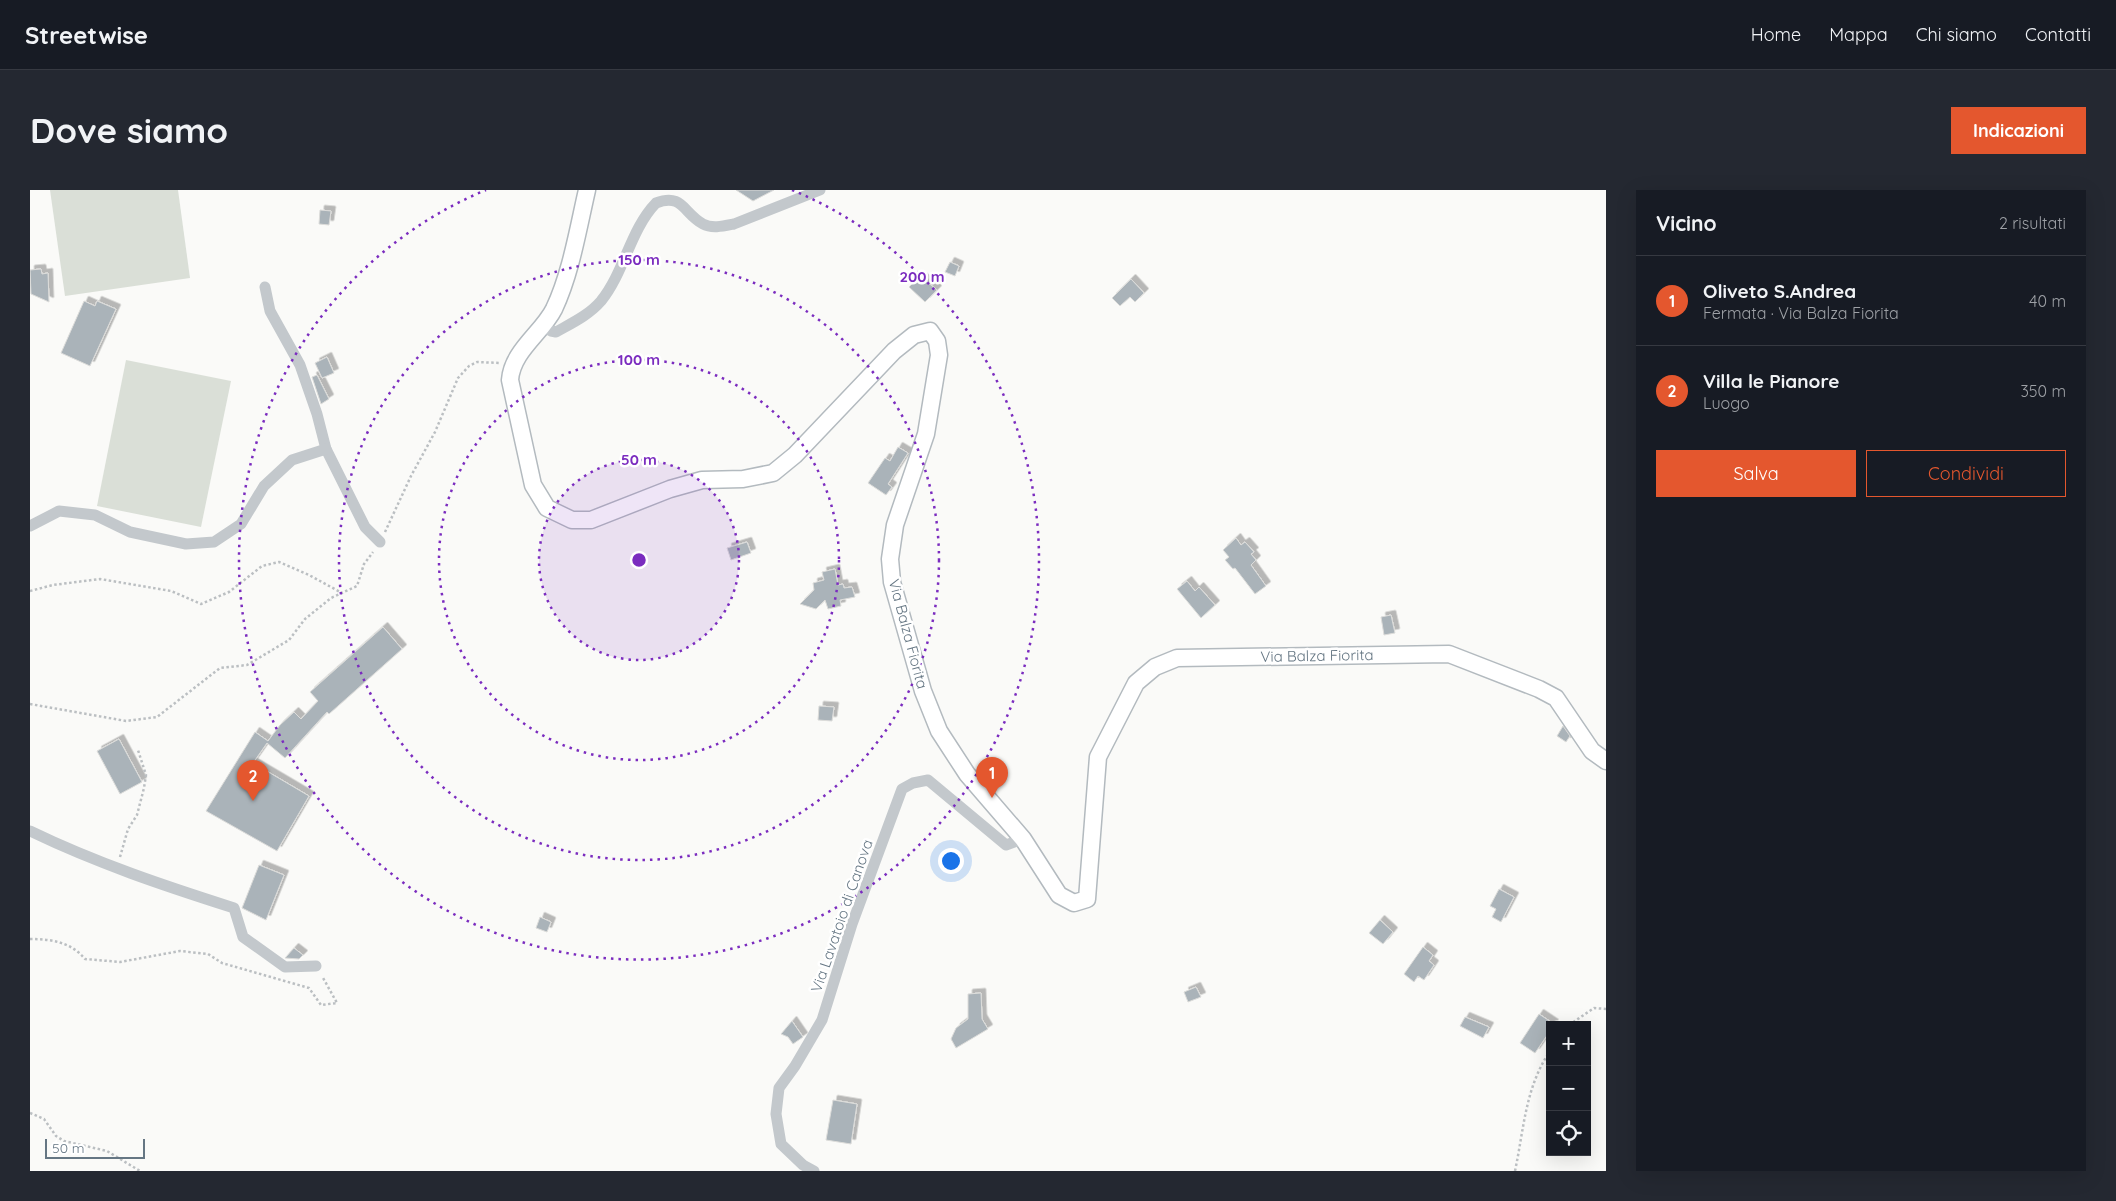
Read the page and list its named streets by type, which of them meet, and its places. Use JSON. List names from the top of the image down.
{
  "streets": {
    "street": ["Via Balza Fiorita", "Via Lavatoio di Canova"]
  },
  "crossings": [
    ["Via Balza Fiorita", "Via Lavatoio di Canova"]
  ],
  "scale_bar": "50 m",
  "page": {
    "header": "Streetwise",
    "nav": [
      "Home",
      "Mappa",
      "Chi siamo",
      "Contatti"
    ],
    "buttons": [
      "Indicazioni",
      ["Salva", "Condividi"]
    ],
    "title": "Dove siamo",
    "heading": ["Vicino", "2 risultati"],
    "list": [
      {
        "mark": "1",
        "name": "Oliveto S.Andrea",
        "note": "Fermata · Via Balza Fiorita",
        "value": "40 m"
      },
      {
        "mark": "2",
        "name": "Villa le Pianore",
        "note": "Luogo",
        "value": "350 m"
      }
    ],
    "pins": ["1", "2"],
    "map_buttons": ["+", "−"],
    "scale": "50 m"
  },
  "rings": [
    "150 m",
    "200 m",
    "100 m",
    "50 m"
  ]
}
